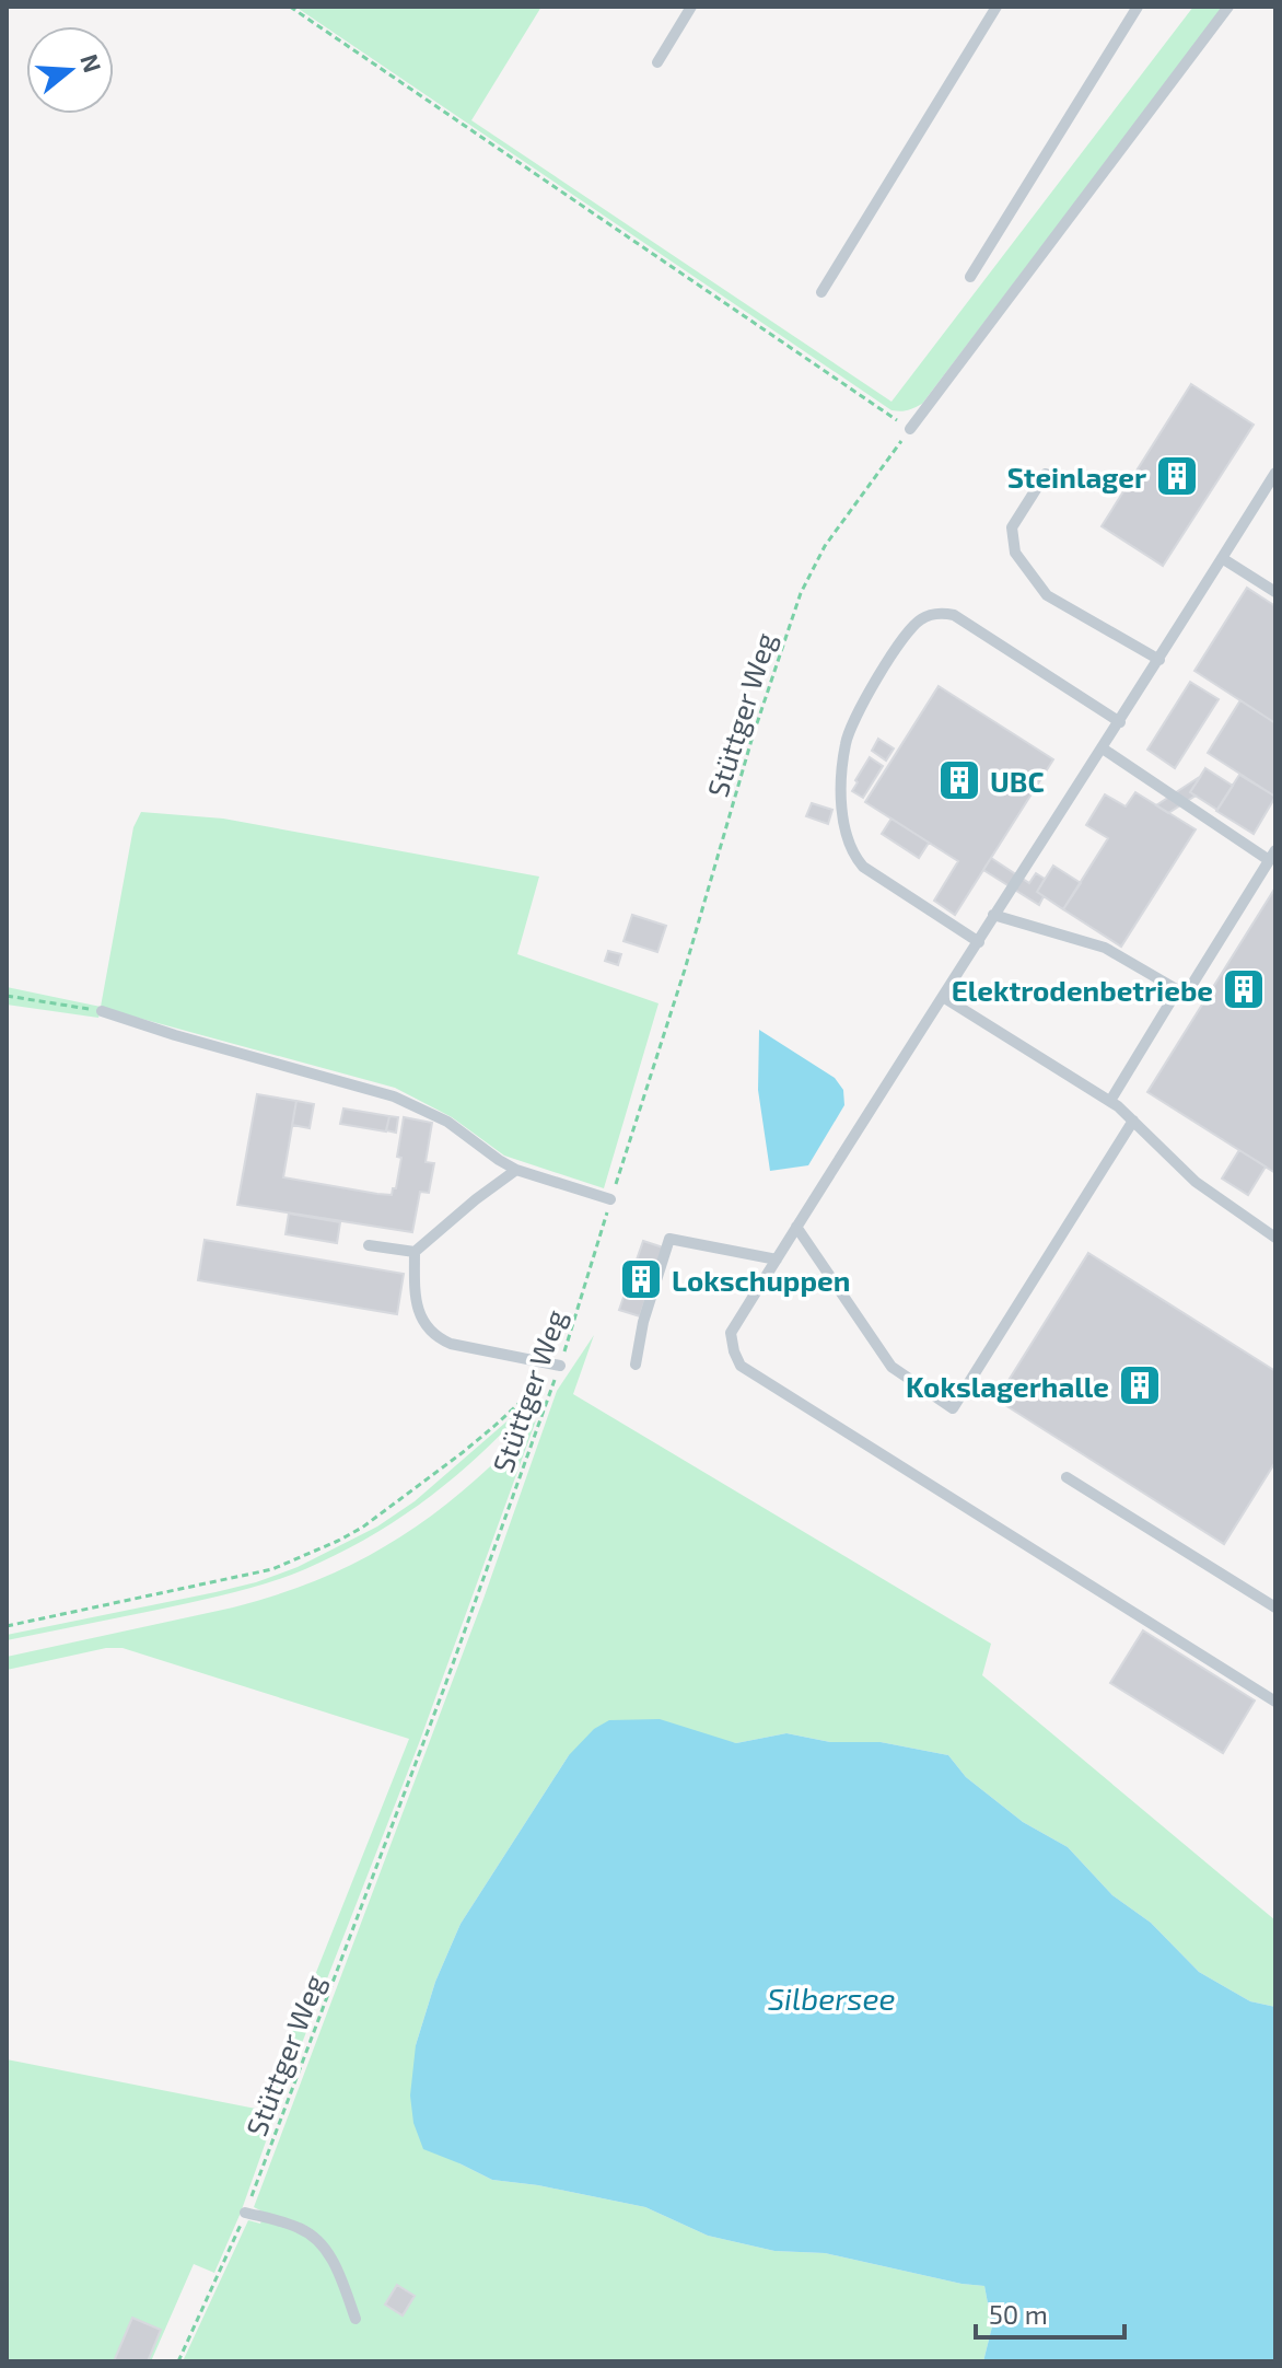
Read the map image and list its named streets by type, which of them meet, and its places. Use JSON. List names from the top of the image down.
{
  "streets": {
    "path": ["Stüttger Weg"]
  },
  "water": ["Silbersee"],
  "places": {
    "building": [
      "Steinlager",
      "UBC",
      "Elektrodenbetriebe",
      "Lokschuppen",
      "Kokslagerhalle"
    ]
  },
  "scale_bar": "50 m",
  "north": "right"
}
